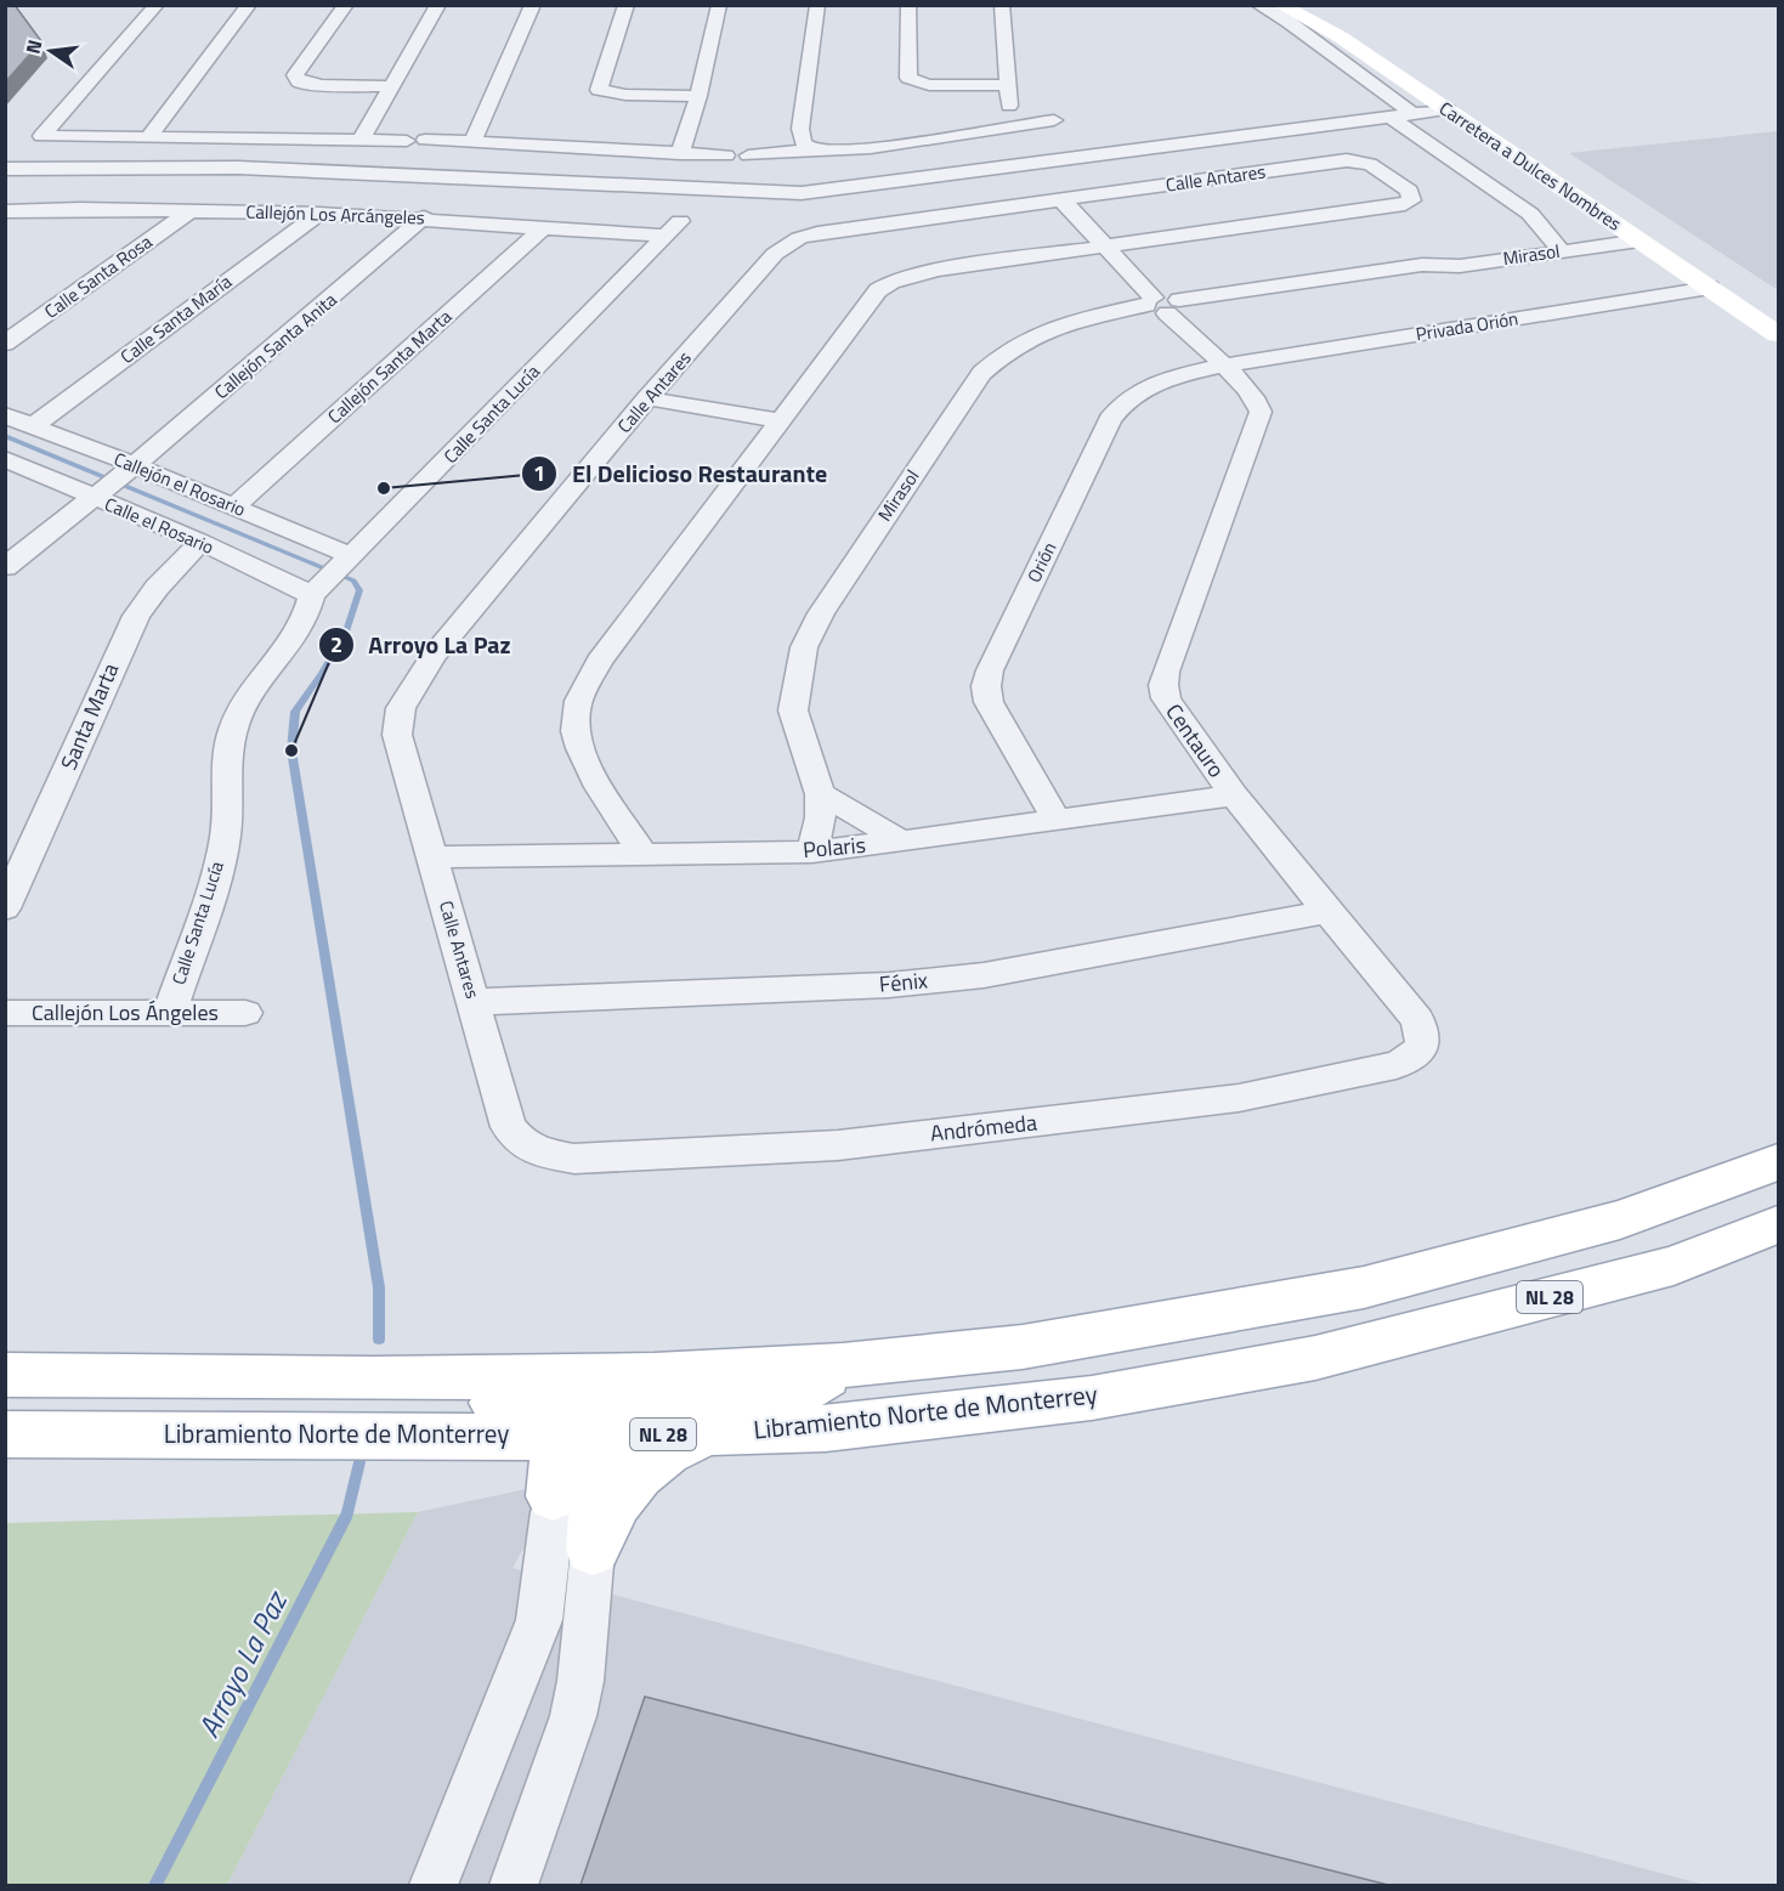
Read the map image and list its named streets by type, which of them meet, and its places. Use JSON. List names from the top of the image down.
{
  "streets": {
    "main road": ["Carretera a Dulces Nombres", "NL 28", "Libramiento Norte de Monterrey"],
    "street": [
      "Calle Antares",
      "Callejón Los Arcángeles",
      "Mirasol",
      "Calle Santa Rosa",
      "Calle Santa María",
      "Privada Orión",
      "Callejón Santa Anita",
      "Callejón Santa Marta",
      "Calle Santa Lucía",
      "Callejón el Rosario",
      "Calle el Rosario",
      "Orión",
      "Santa Marta",
      "Centauro",
      "Polaris",
      "Fénix",
      "Callejón Los Ángeles",
      "Andrómeda"
    ]
  },
  "crossings": [
    ["Carretera a Dulces Nombres", "Mirasol"],
    ["Carretera a Dulces Nombres", "Privada Orión"],
    ["Calle Antares", "Polaris"],
    ["Calle Antares", "Fénix"],
    ["Calle Antares", "Andrómeda"],
    ["Callejón Los Arcángeles", "Calle Santa Rosa"],
    ["Callejón Los Arcángeles", "Calle Santa María"],
    ["Callejón Los Arcángeles", "Callejón Santa Anita"],
    ["Callejón Los Arcángeles", "Callejón Santa Marta"],
    ["Callejón Los Arcángeles", "Calle Santa Lucía"],
    ["Mirasol", "Centauro"],
    ["Mirasol", "Polaris"],
    ["Calle Santa María", "Callejón el Rosario"],
    ["Privada Orión", "Orión"],
    ["Privada Orión", "Centauro"],
    ["Callejón Santa Anita", "Callejón el Rosario"],
    ["Callejón Santa Anita", "Calle el Rosario"],
    ["Callejón Santa Marta", "Callejón el Rosario"],
    ["Calle Santa Lucía", "Callejón el Rosario"],
    ["Calle Santa Lucía", "Calle el Rosario"],
    ["Calle Santa Lucía", "Callejón Los Ángeles"],
    ["Calle el Rosario", "Santa Marta"],
    ["Orión", "Centauro"],
    ["Orión", "Polaris"],
    ["Centauro", "Polaris"],
    ["Centauro", "Fénix"],
    ["Centauro", "Andrómeda"]
  ],
  "water": ["Arroyo La Paz"],
  "places": ["El Delicioso Restaurante", "Arroyo La Paz"],
  "north": "left"
}
